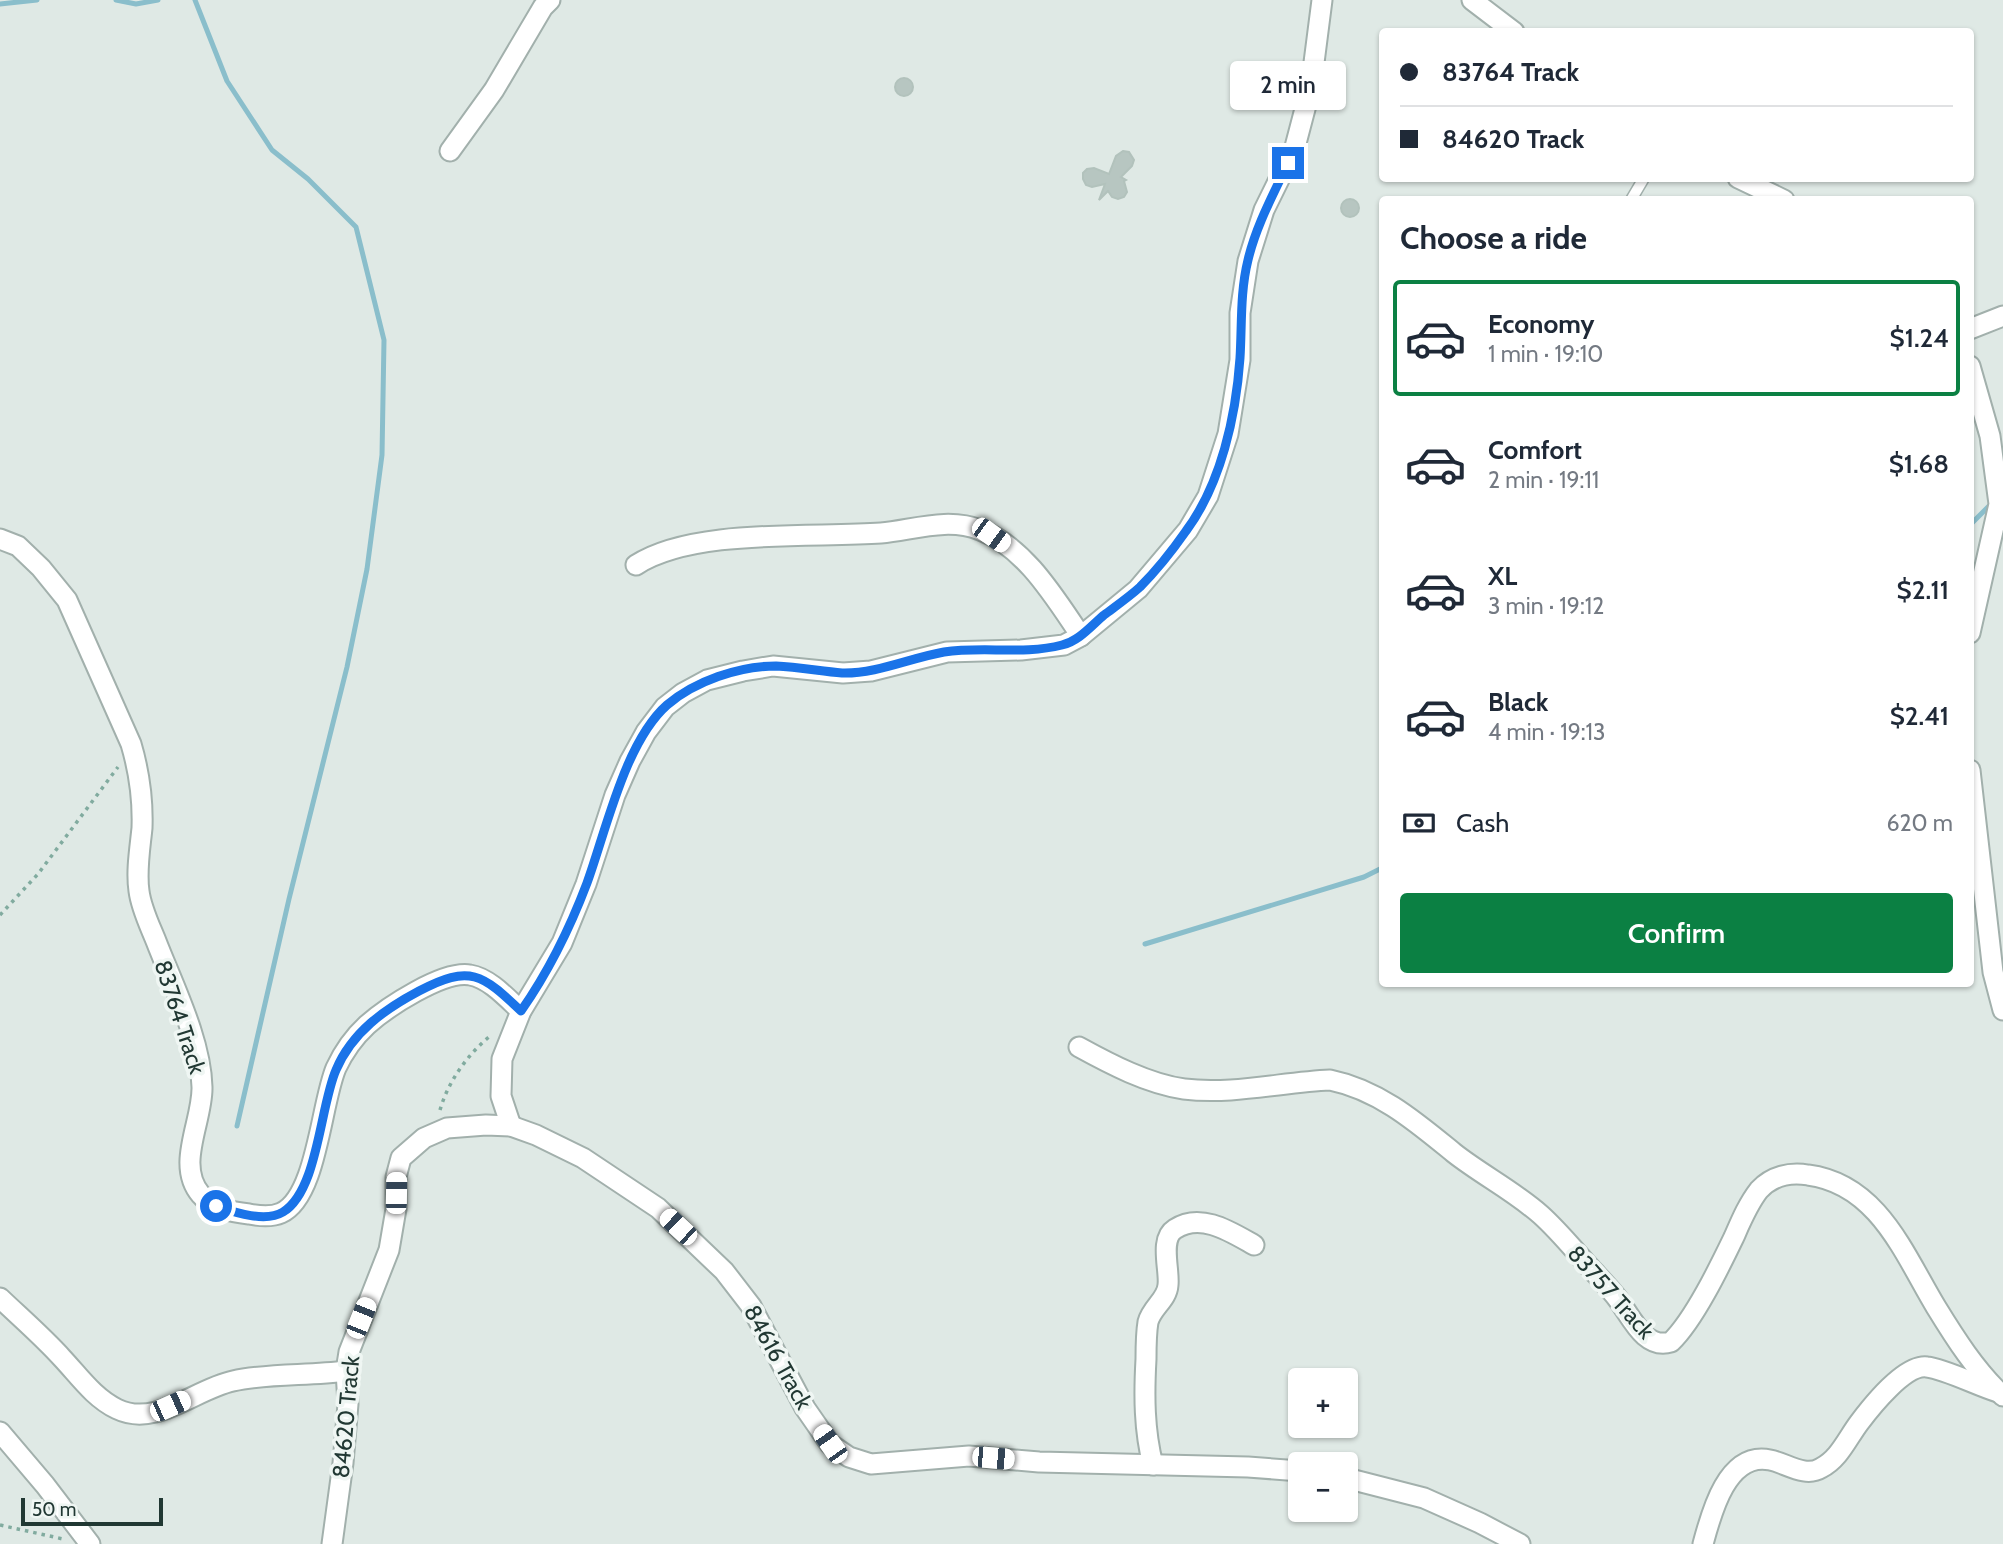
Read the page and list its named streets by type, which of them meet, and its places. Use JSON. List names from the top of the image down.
{
  "streets": {
    "street": [
      "83764 Track",
      "83757 Track",
      "84616 Track",
      "84620 Track"
    ]
  },
  "crossings": [
    ["84616 Track", "84620 Track"]
  ],
  "scale_bar": "50 m",
  "page": {
    "banner": ["83764 Track", "84620 Track"],
    "bubble": "2 min",
    "heading": "Choose a ride",
    "list": [
      {
        "name": "Economy",
        "note": "1 min · 19:10",
        "value": "$1.24"
      },
      {
        "name": "Comfort",
        "note": "2 min · 19:11",
        "value": "$1.68"
      },
      {
        "name": "XL",
        "note": "3 min · 19:12",
        "value": "$2.11"
      },
      {
        "name": "Black",
        "note": "4 min · 19:13",
        "value": "$2.41"
      }
    ],
    "pay": ["Cash", "620 m"],
    "buttons": "Confirm",
    "map_buttons": ["+", "−"],
    "scale": "50 m"
  }
}
